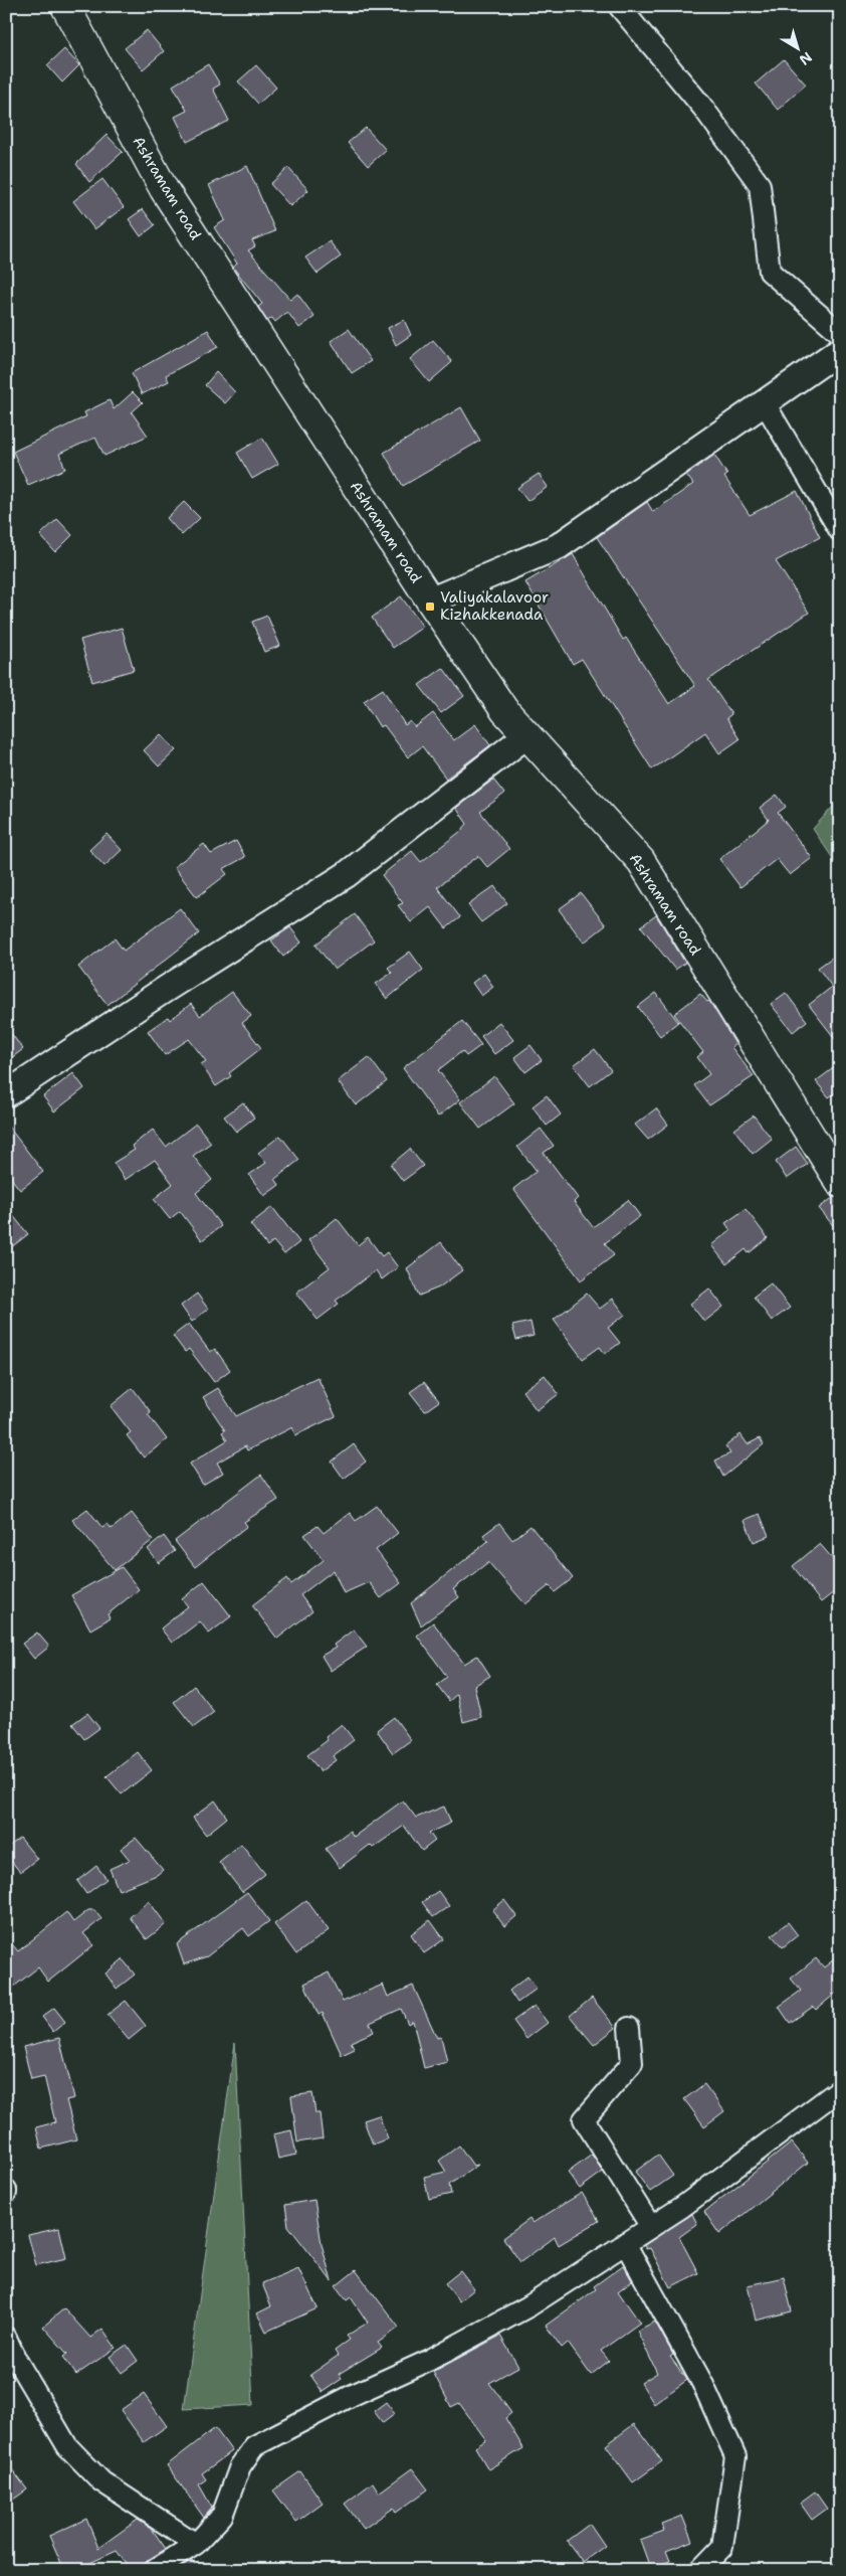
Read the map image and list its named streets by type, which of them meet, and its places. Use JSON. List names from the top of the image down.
{
  "streets": {
    "main road": ["Ashramam road"]
  },
  "places": {
    "transit": ["Valiyakalavoor Kizhakkenada"]
  },
  "north": "bottom right"
}
